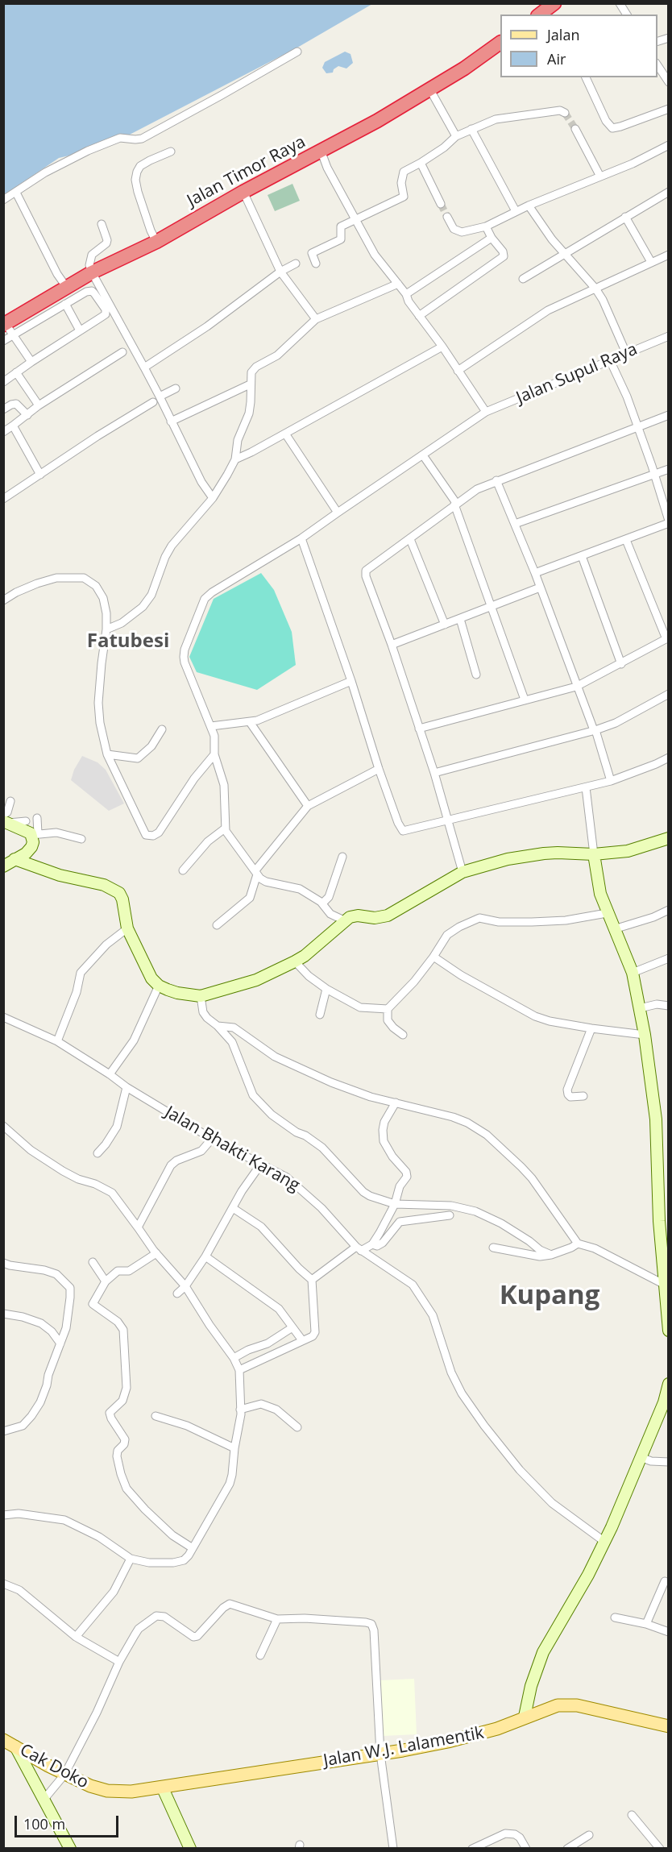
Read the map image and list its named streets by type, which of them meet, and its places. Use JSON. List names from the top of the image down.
{
  "streets": {
    "highway": ["Jalan Timor Raya"],
    "main road": ["Jalan W.J. Lalamentik", "Cak Doko"],
    "street": ["Jalan Supul Raya", "Jalan Bhakti Karang"]
  },
  "crossings": [
    ["Jalan W.J. Lalamentik", "Cak Doko"]
  ],
  "districts": ["Fatubesi", "Kupang"],
  "legend": ["Jalan", "Air"],
  "scale_bar": "100 m"
}
